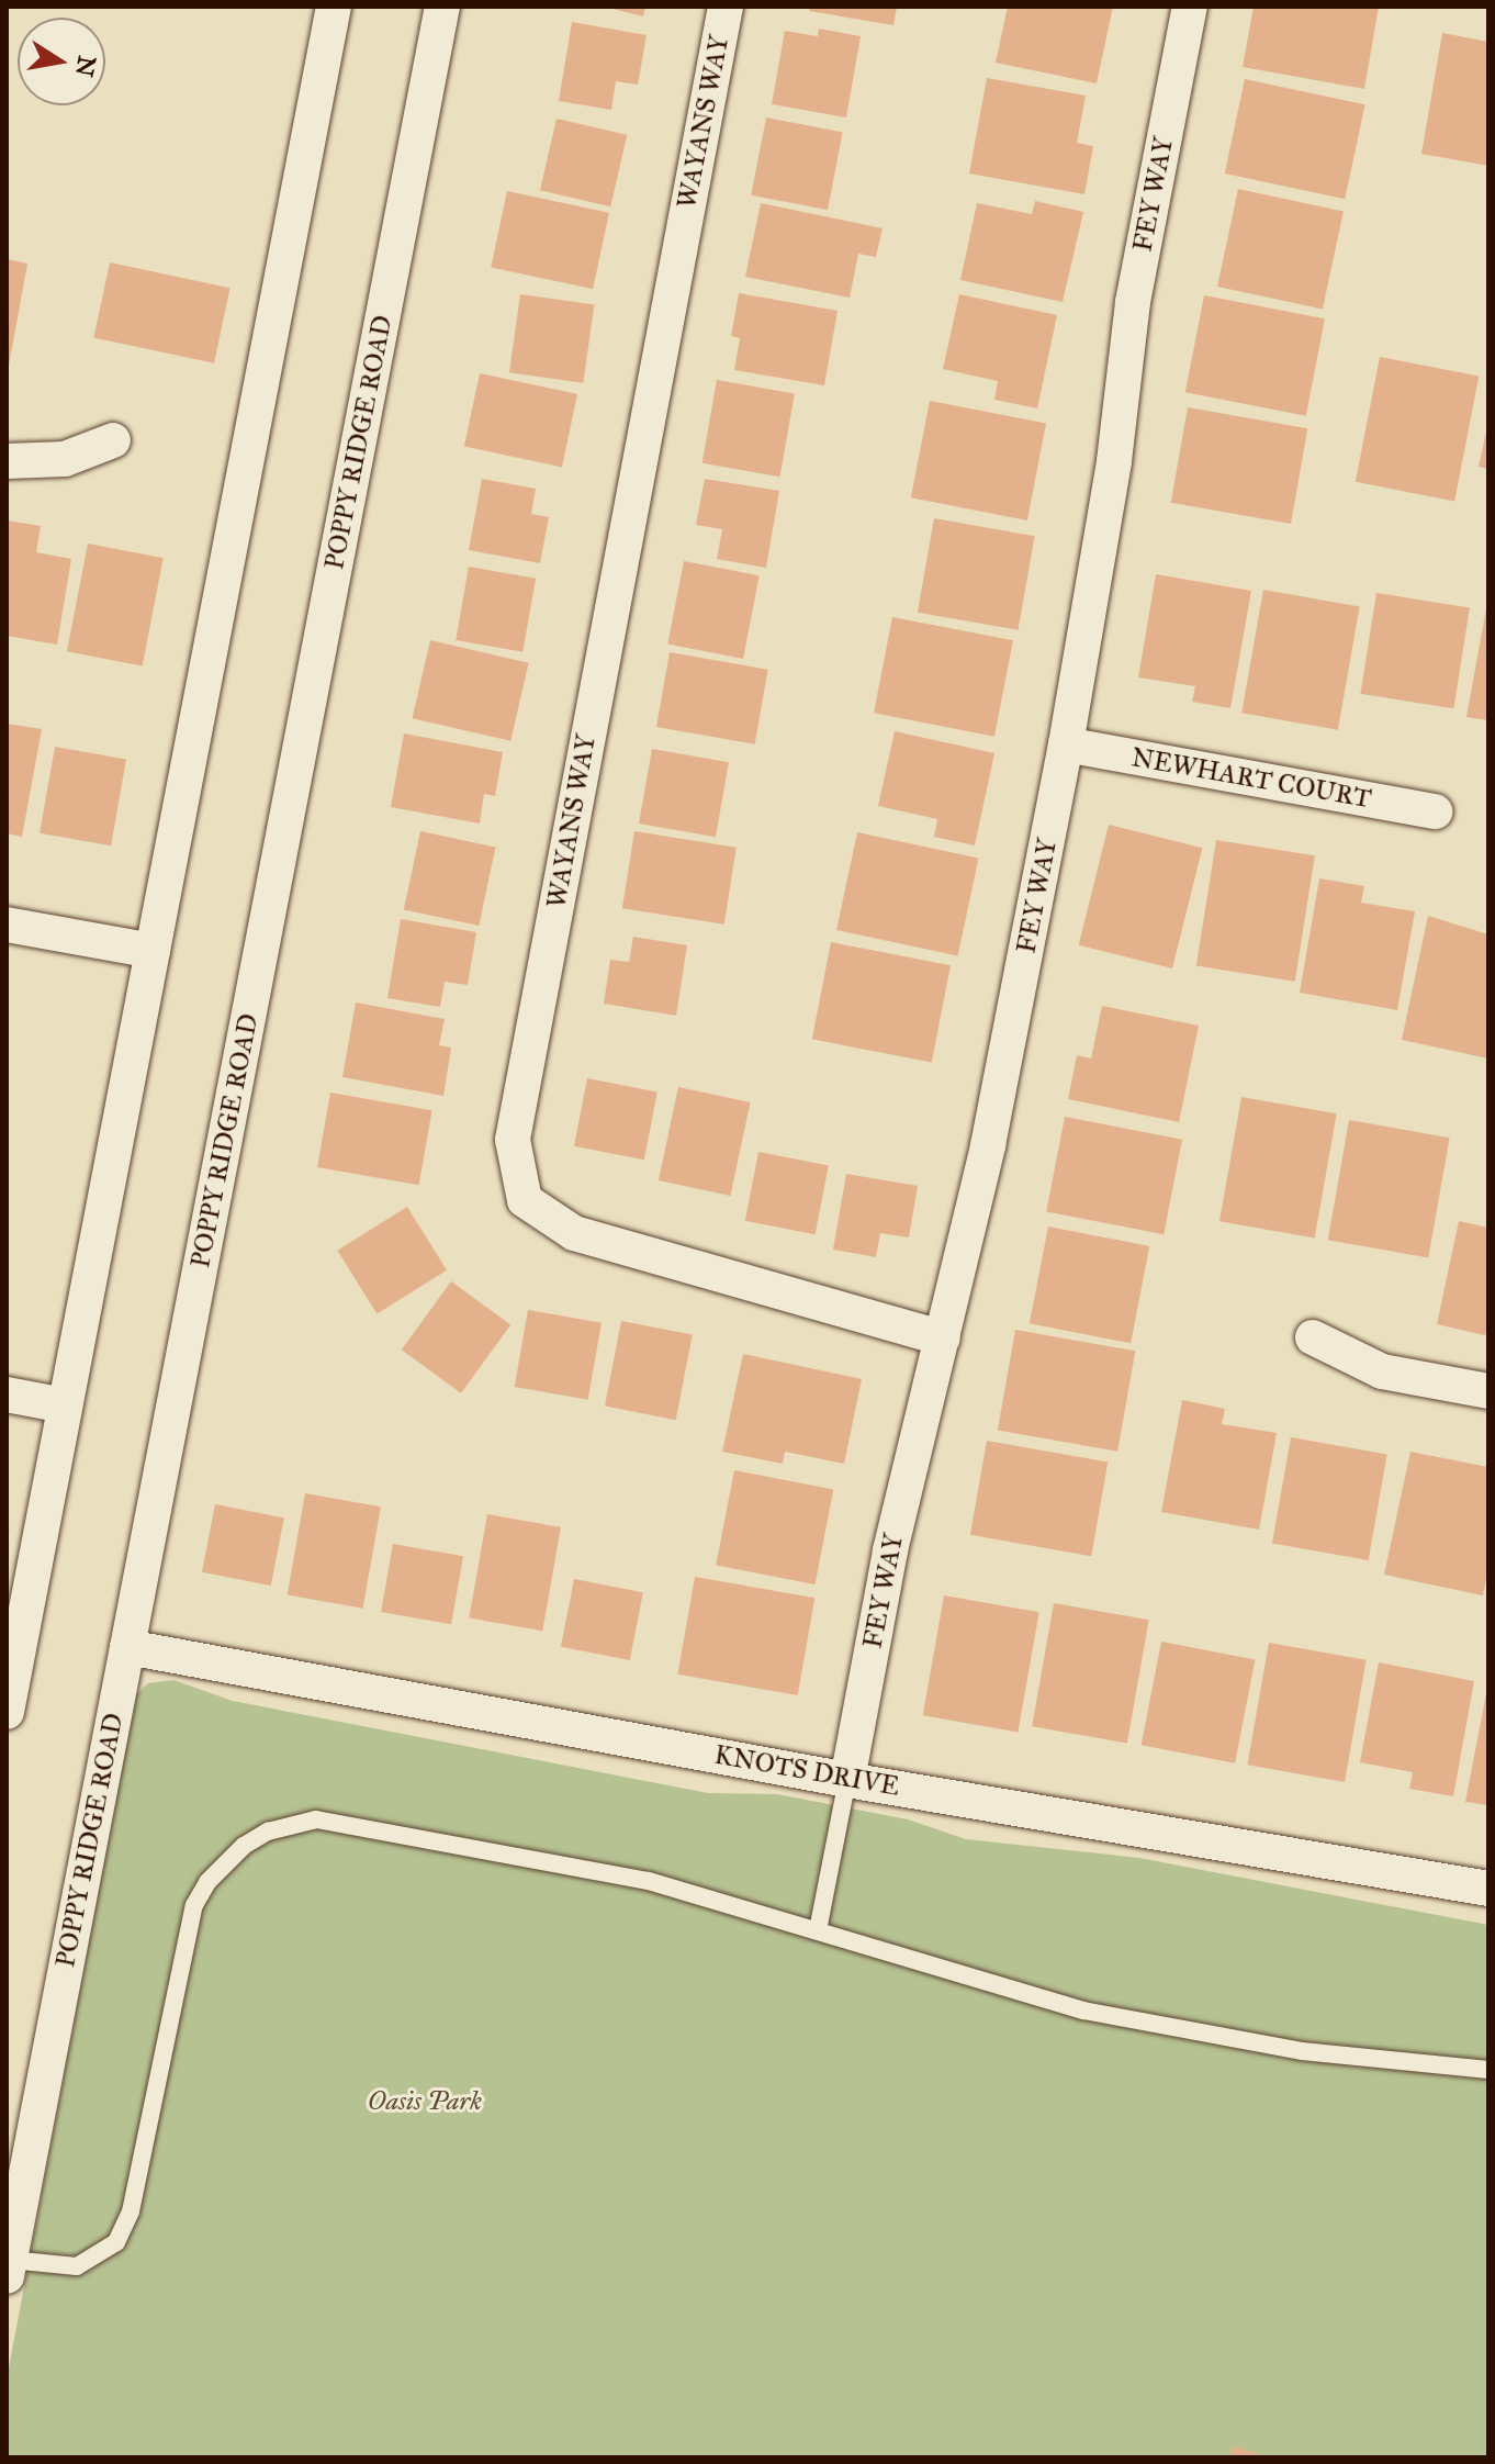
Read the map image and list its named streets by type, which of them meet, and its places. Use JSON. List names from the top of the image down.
{
  "streets": {
    "street": [
      "WAYANS WAY",
      "FEY WAY",
      "POPPY RIDGE ROAD",
      "NEWHART COURT",
      "KNOTS DRIVE"
    ]
  },
  "crossings": [
    ["WAYANS WAY", "FEY WAY"],
    ["FEY WAY", "NEWHART COURT"],
    ["FEY WAY", "KNOTS DRIVE"],
    ["POPPY RIDGE ROAD", "KNOTS DRIVE"]
  ],
  "parks": ["Oasis Park"],
  "north": "right"
}
